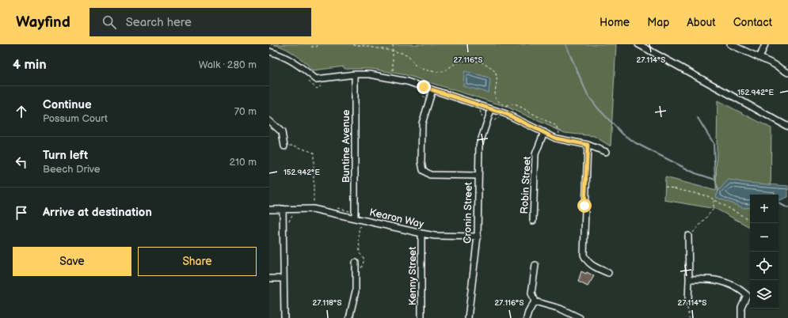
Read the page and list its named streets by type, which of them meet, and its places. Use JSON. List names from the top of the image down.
{
  "streets": {
    "street": [
      "Buntine Avenue",
      "Robin Street",
      "Cronin Street",
      "Kearon Way",
      "Kenny Street"
    ]
  },
  "crossings": [
    ["Buntine Avenue", "Kearon Way"],
    ["Cronin Street", "Kearon Way"],
    ["Kearon Way", "Kenny Street"]
  ],
  "page": {
    "header": "Wayfind",
    "search": "Search here",
    "nav": [
      "Home",
      "Map",
      "About",
      "Contact"
    ],
    "heading": ["4 min", "Walk · 280 m"],
    "list": [
      ["Continue", "Possum Court", "70 m"],
      ["Turn left", "Beech Drive", "210 m"],
      "Arrive at destination"
    ],
    "map_buttons": ["+", "−"],
    "buttons": ["Save", "Share"]
  },
  "coordinates": [
    "27.116°S",
    "27.114°S",
    "152.942°E",
    "27.118°S"
  ]
}
